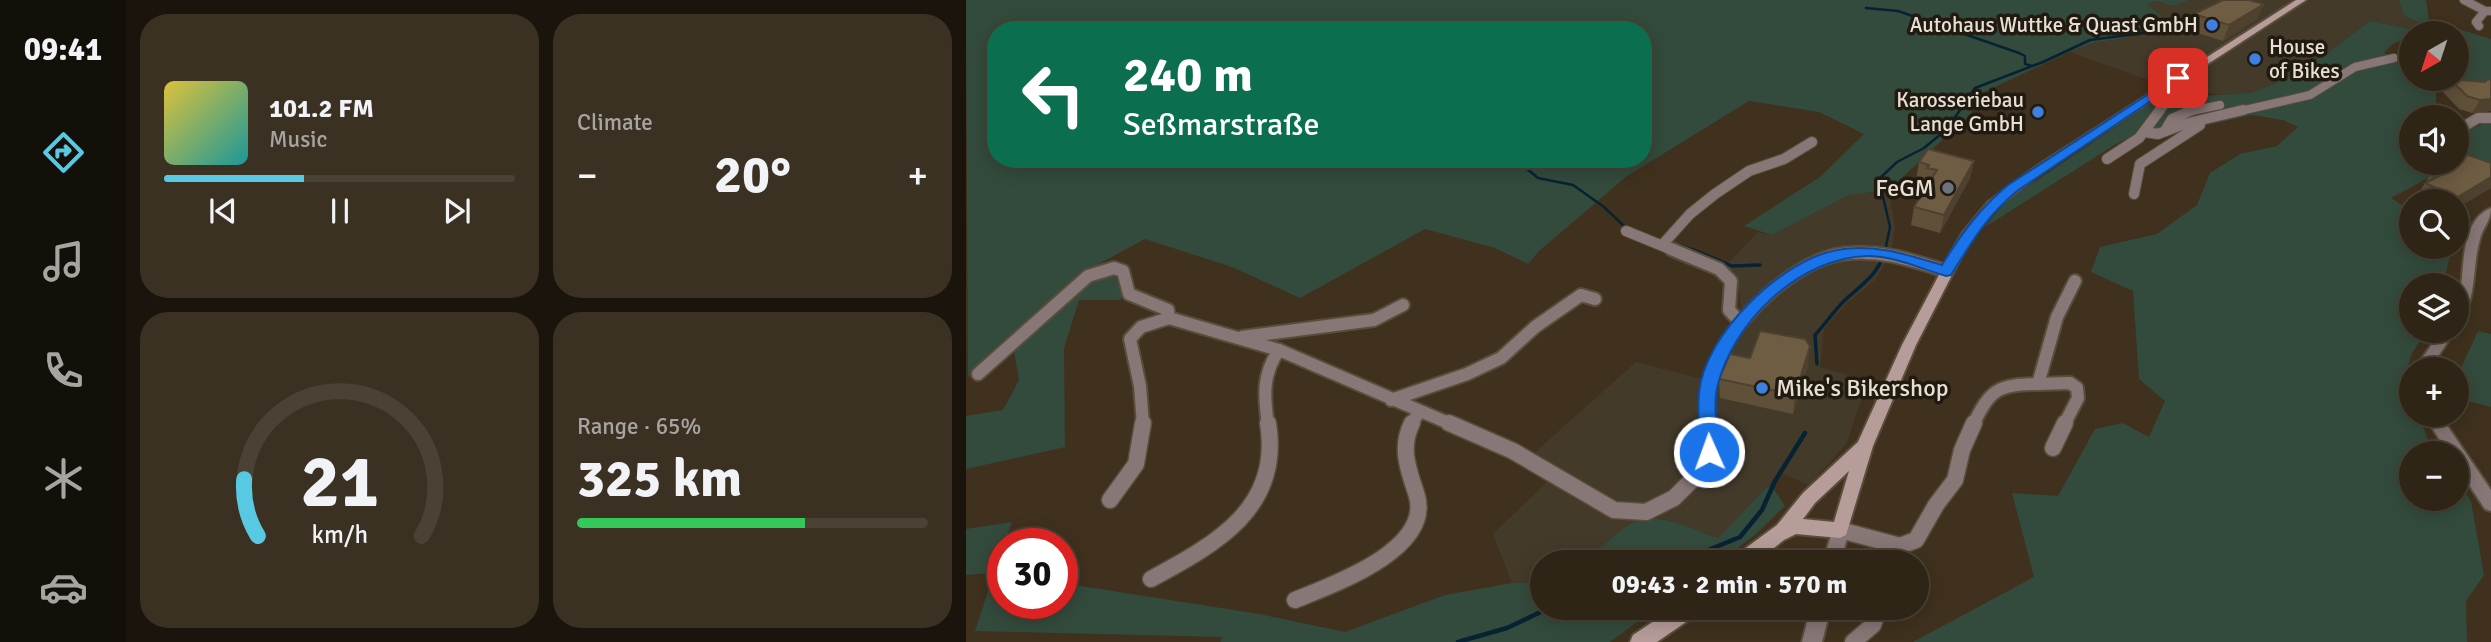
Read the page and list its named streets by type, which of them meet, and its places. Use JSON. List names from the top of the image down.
{
  "places": [
    "Autohaus Wuttke & Quast GmbH",
    "House of Bikes",
    "Karosseriebau Lange GmbH",
    "FeGM",
    "Mike's Bikershop"
  ],
  "north": "bottom left",
  "page": {
    "tabs": "09:41",
    "tile": [
      "Climate",
      ["Range · 65%", "325 km"]
    ],
    "map_buttons": ["+", "−"],
    "turn": ["240 m", "Seßmarstraße"],
    "song": ["101.2 FM", "Music"],
    "heat": ["−", "20°", "+"],
    "limit": "30",
    "trip": "09:43 · 2 min · 570 m",
    "gauge": ["21", "km/h"]
  }
}
